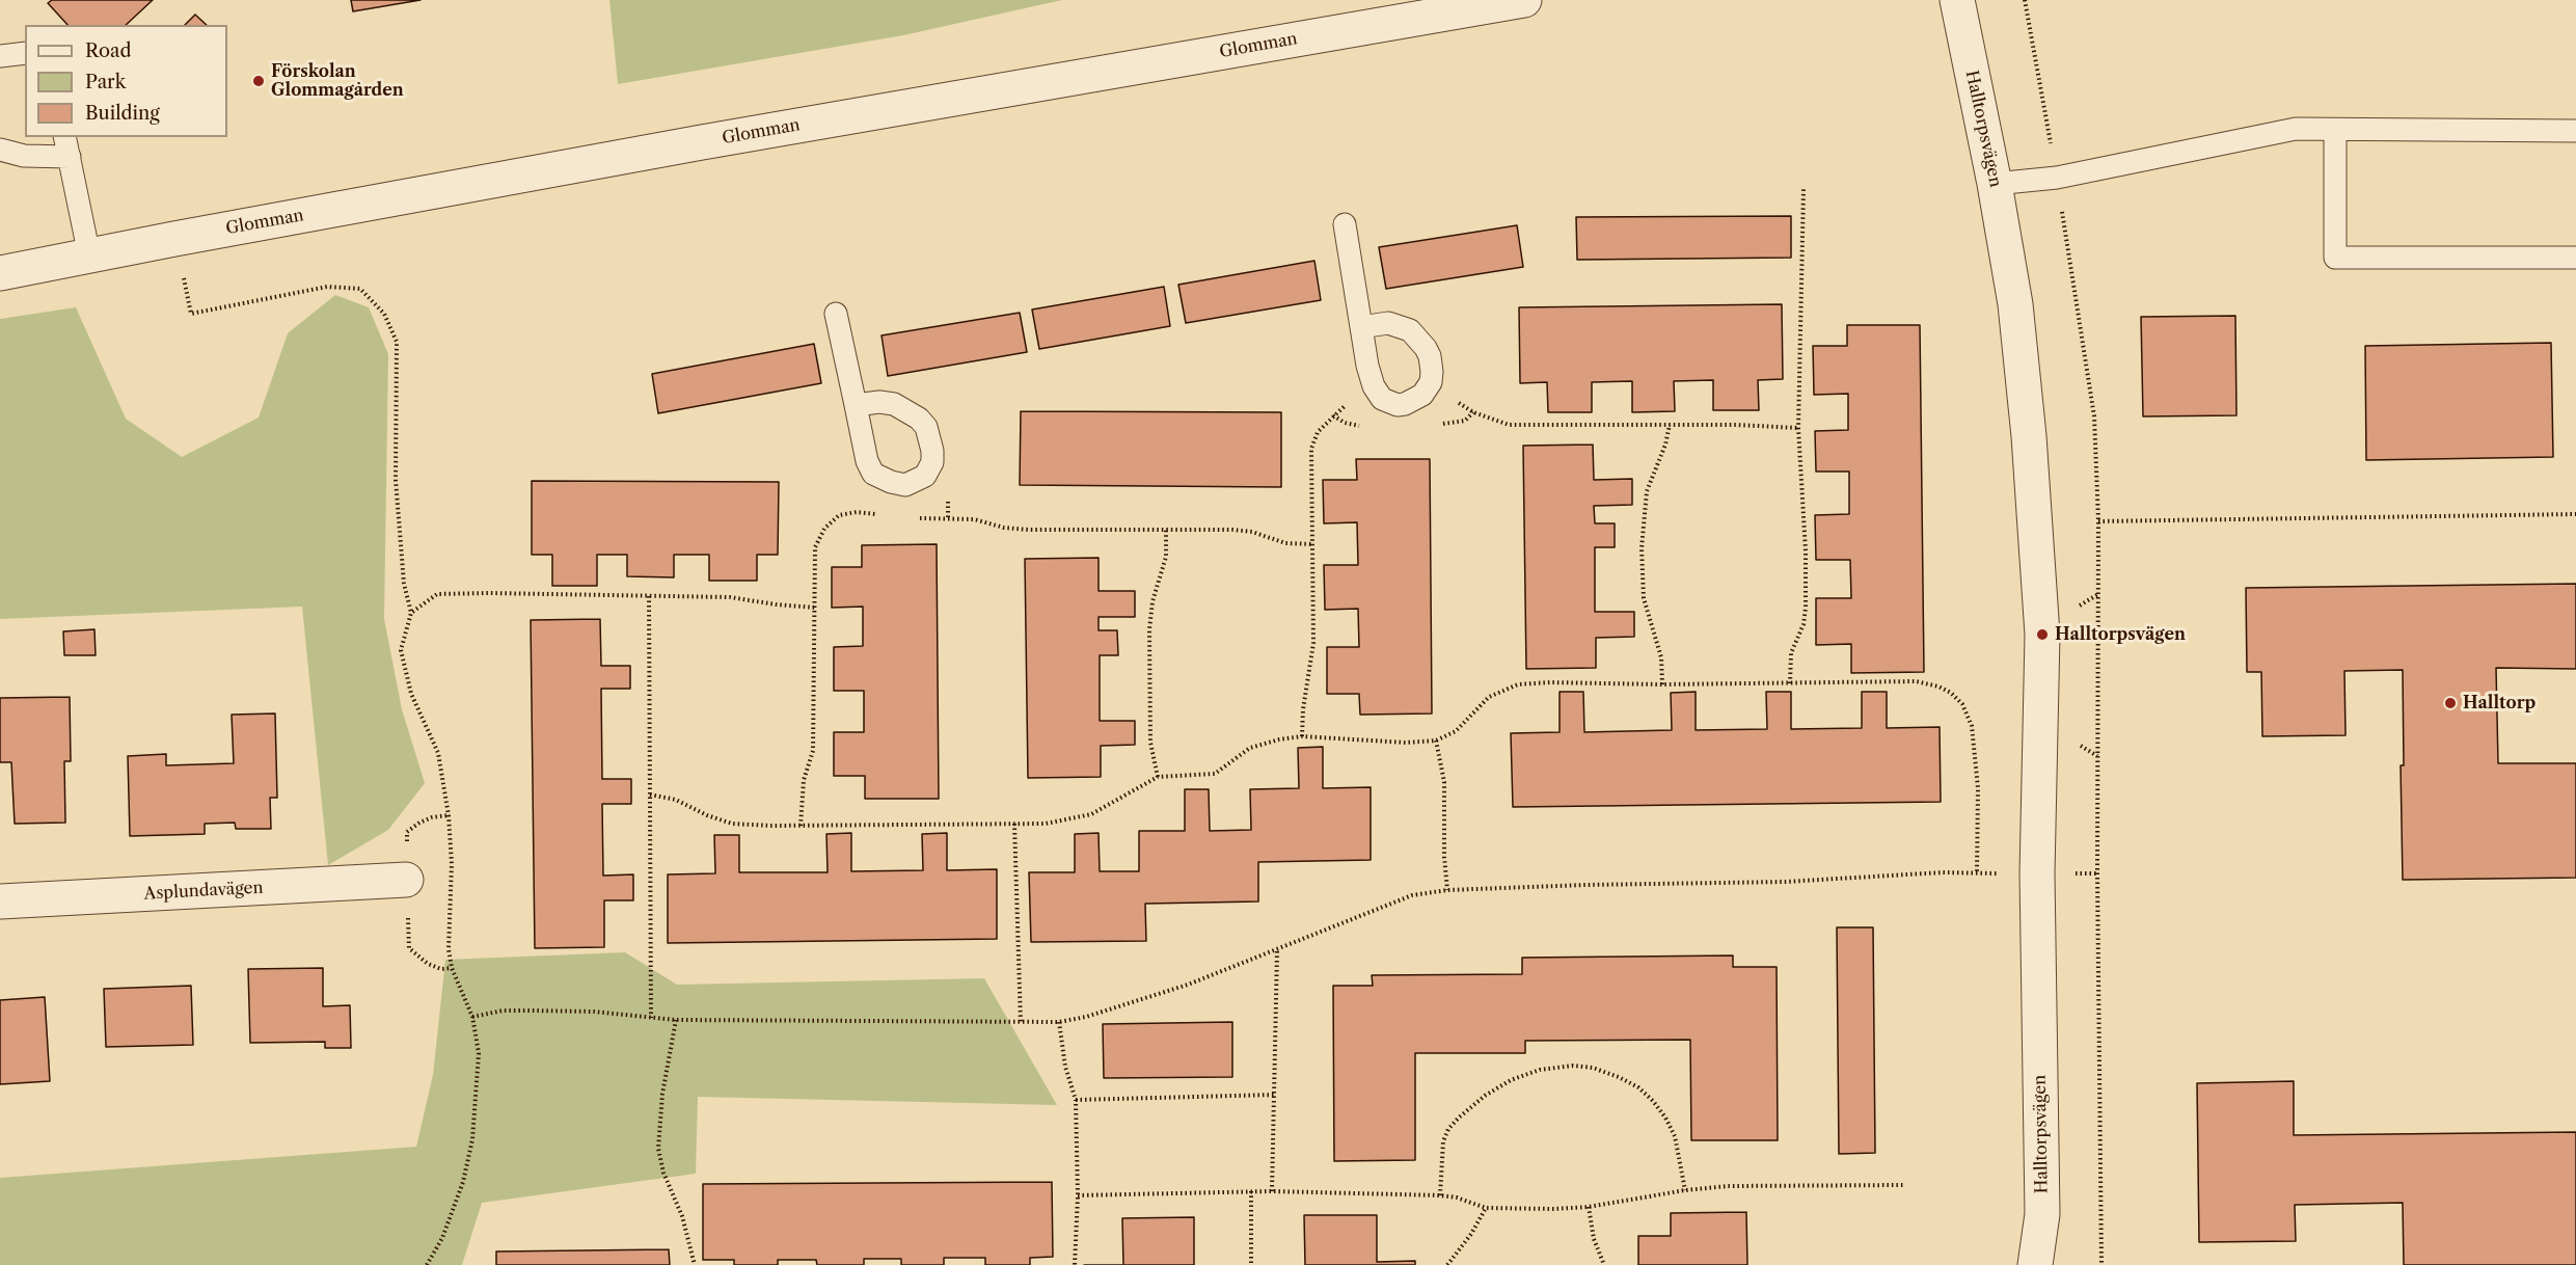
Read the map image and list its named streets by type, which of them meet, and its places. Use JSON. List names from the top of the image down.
{
  "streets": {
    "street": ["Glomman", "Halltorpsvägen", "Asplundavägen"]
  },
  "places": ["Förskolan Glommagården", "Halltorpsvägen", "Halltorp"],
  "legend": ["Road", "Park", "Building"]
}
